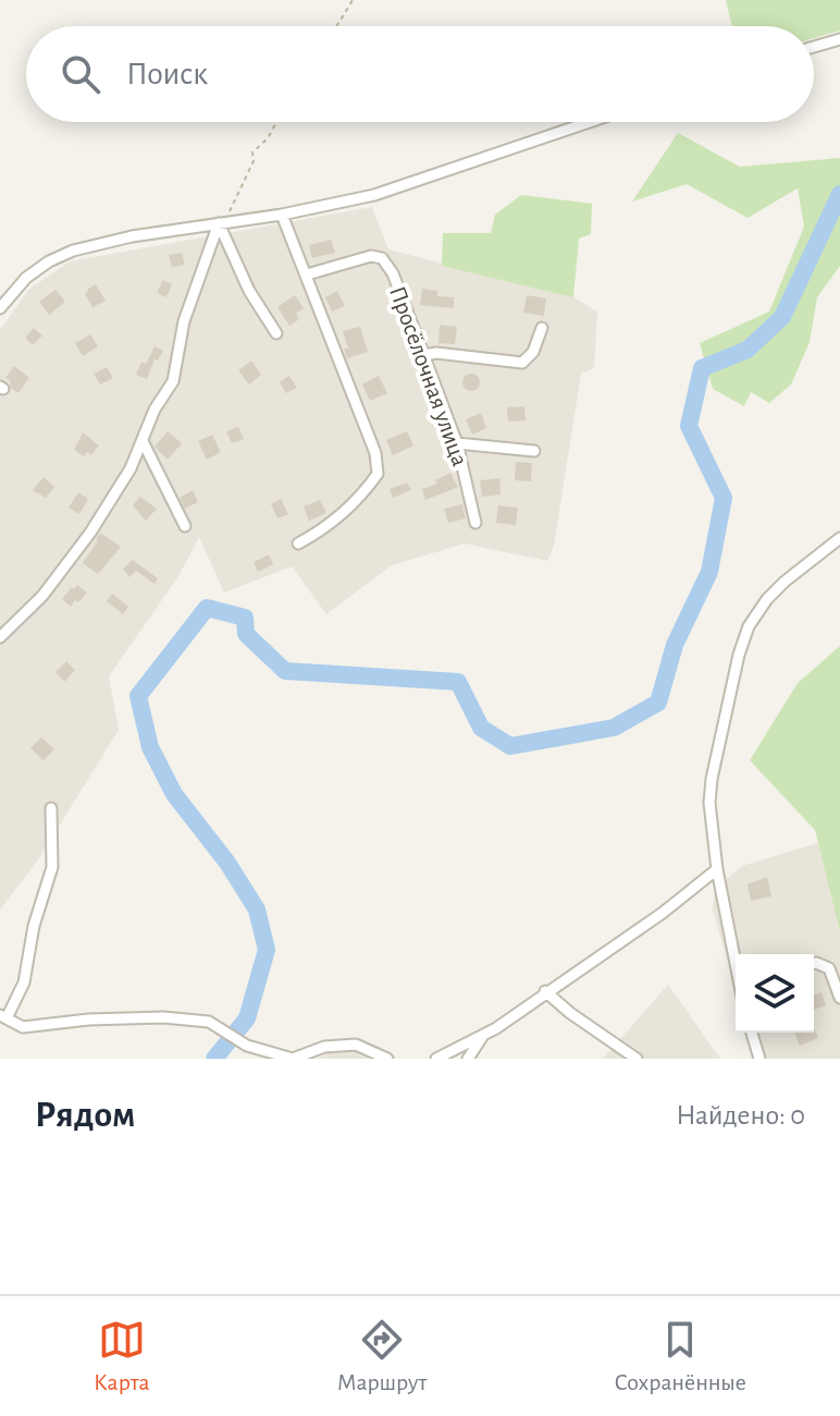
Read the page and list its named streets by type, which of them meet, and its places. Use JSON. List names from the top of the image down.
{
  "streets": {
    "street": ["Просёлочная улица"]
  },
  "page": {
    "search": "Поиск",
    "heading": ["Рядом", "Найдено: 0"],
    "nav": ["Карта", "Маршрут", "Сохранённые"]
  }
}
